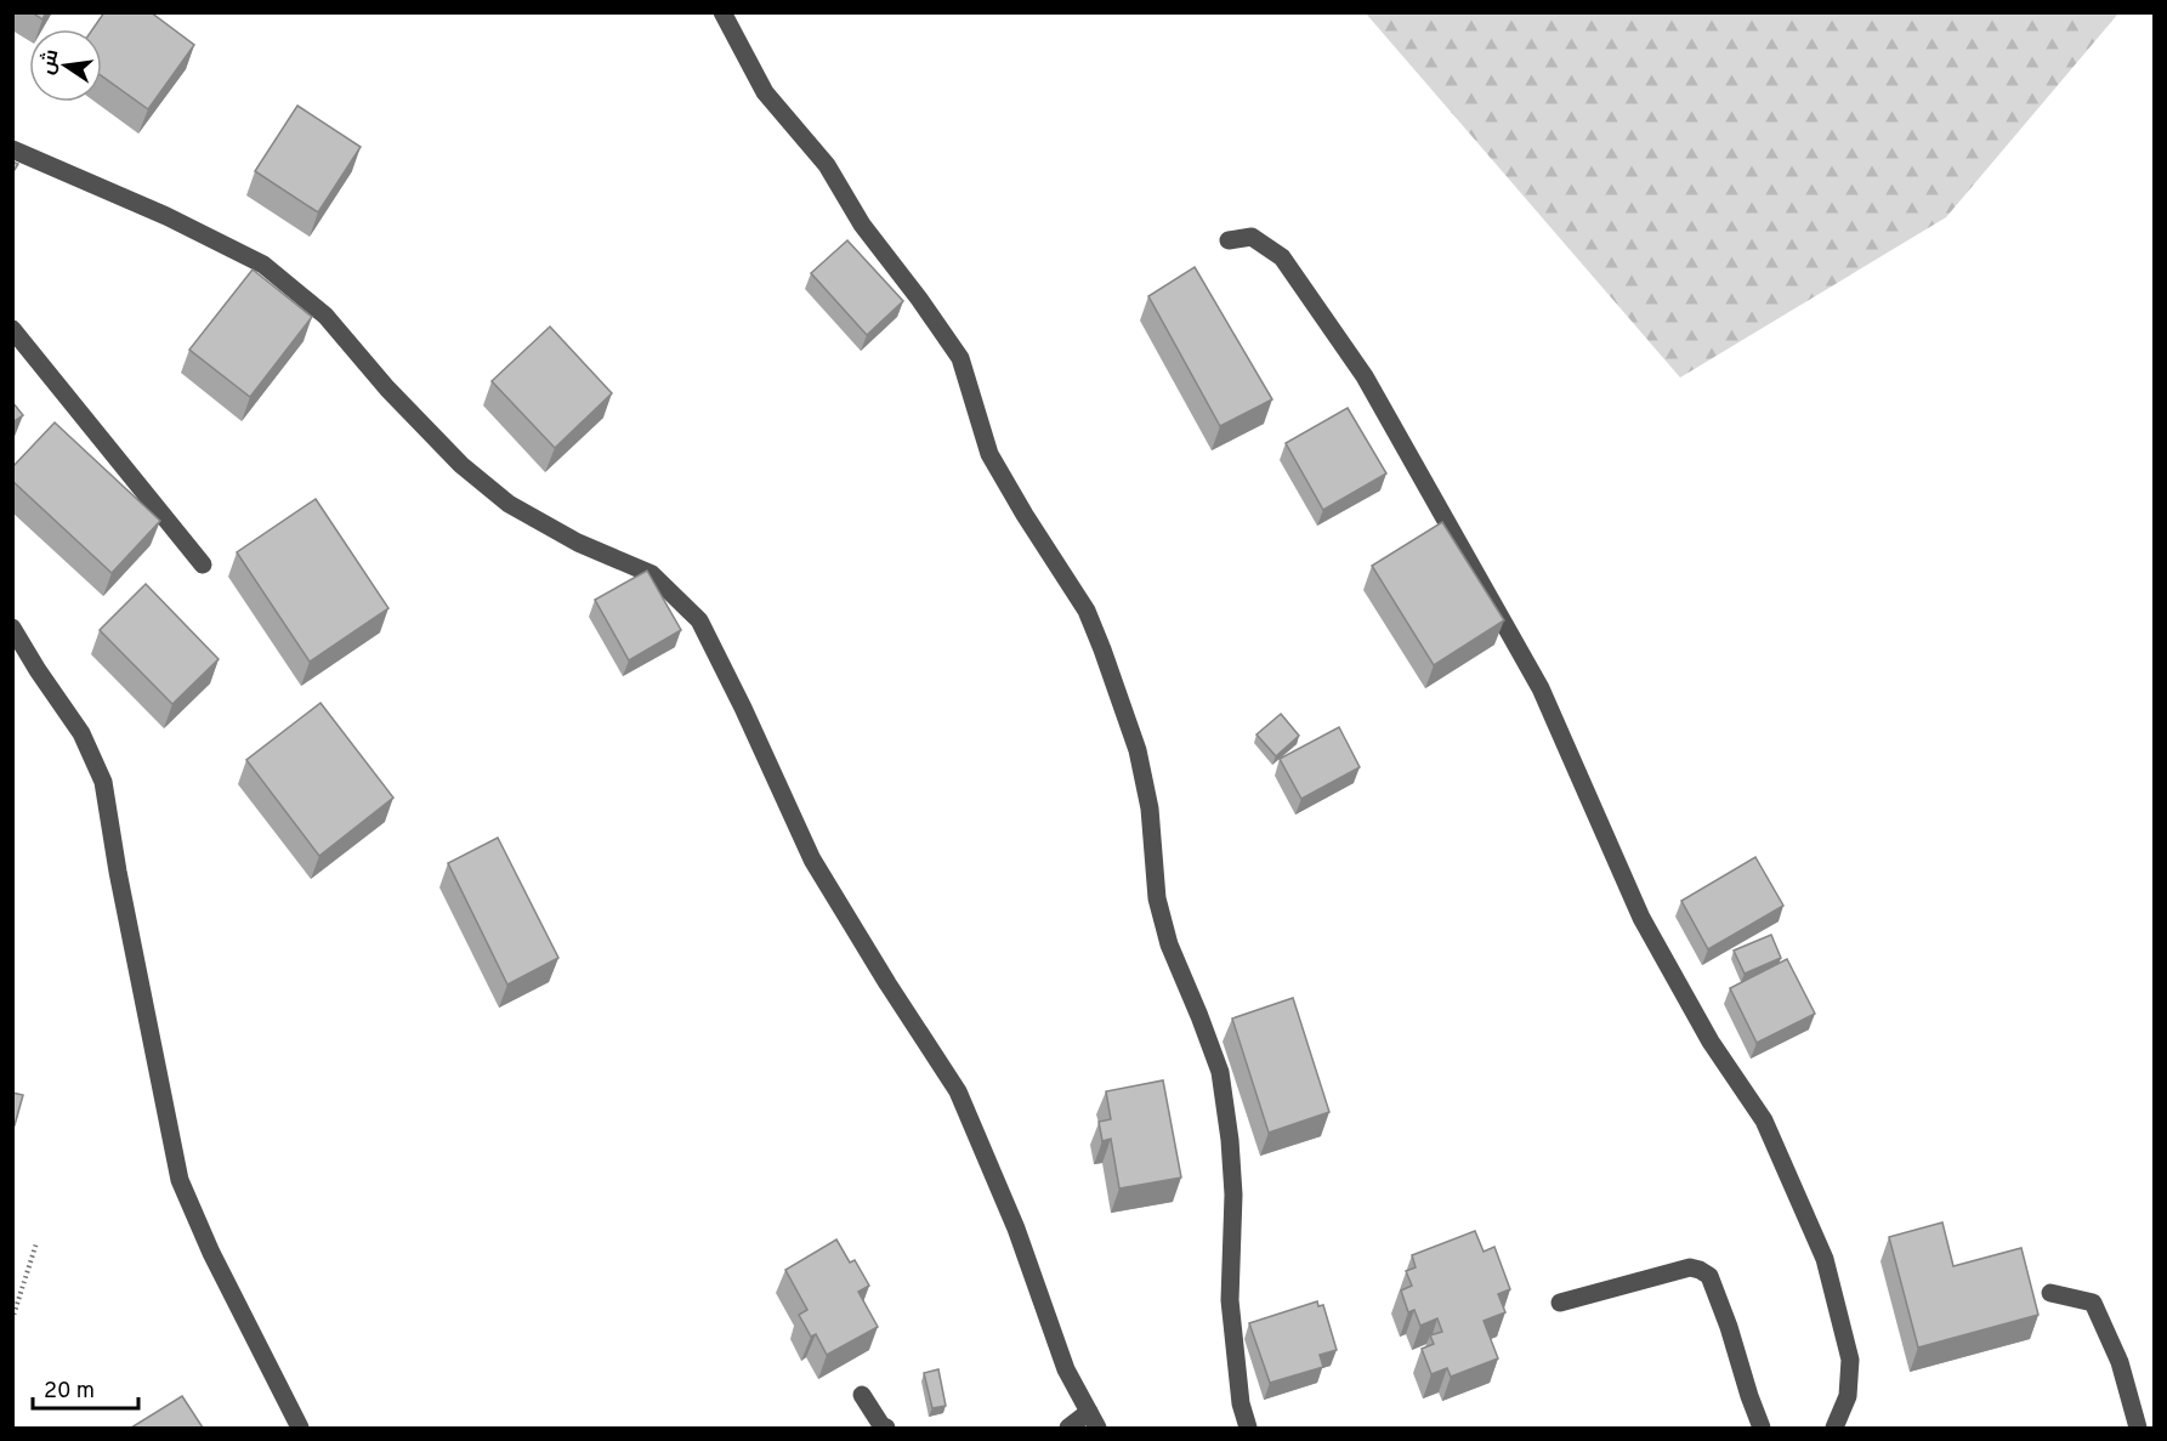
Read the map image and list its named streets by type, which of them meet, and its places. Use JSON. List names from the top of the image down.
{
  "scale_bar": "20 m",
  "north": "left"
}
